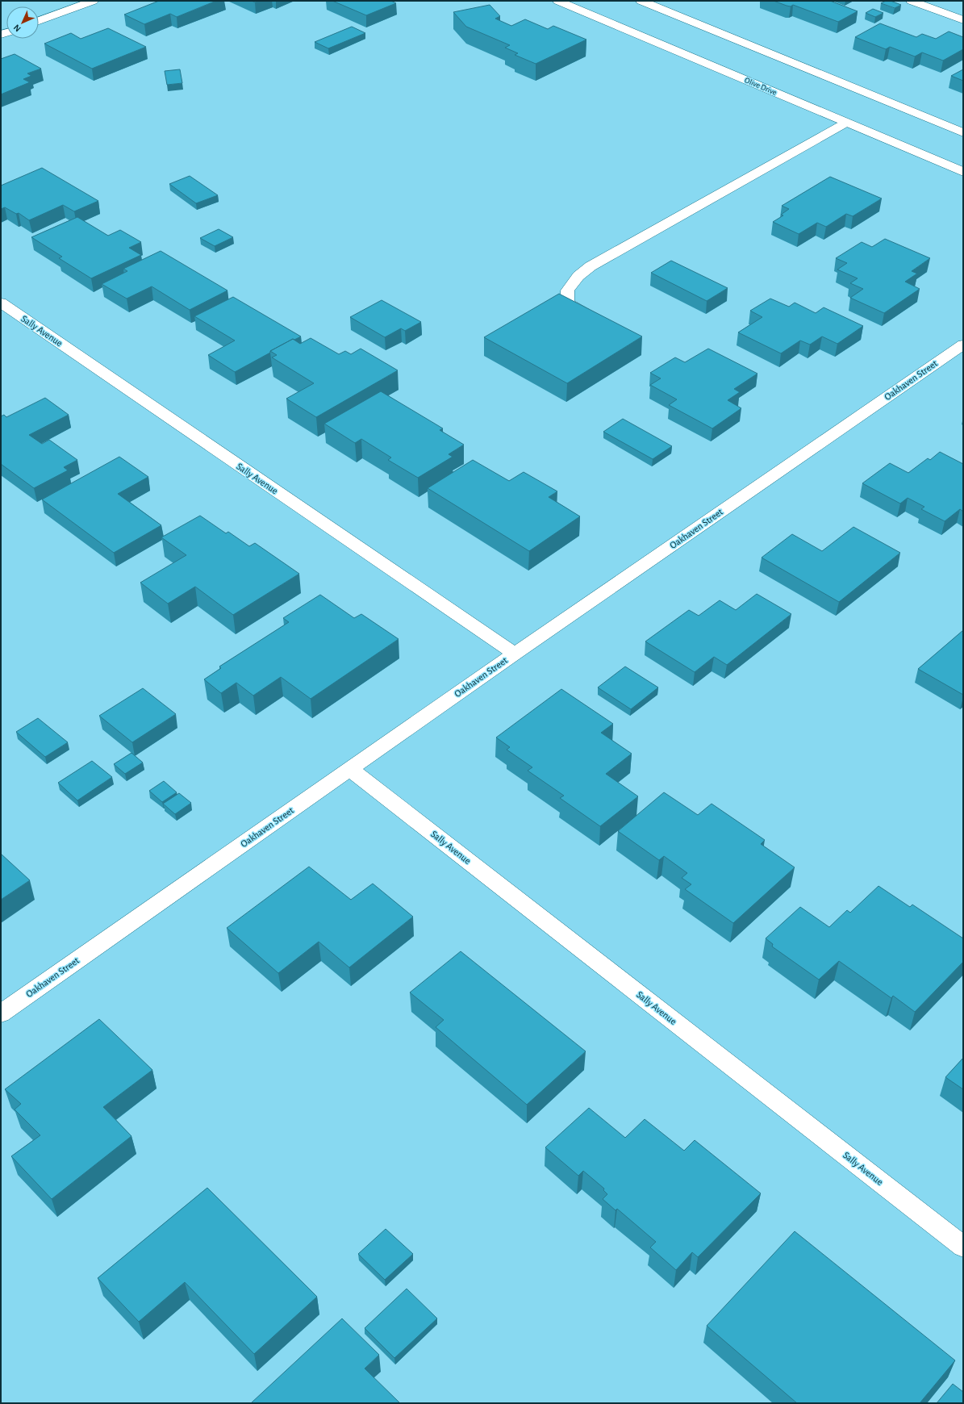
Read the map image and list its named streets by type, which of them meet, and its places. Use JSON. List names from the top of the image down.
{
  "streets": {
    "street": ["Olive Drive", "Sally Avenue", "Oakhaven Street"]
  },
  "crossings": [
    ["Sally Avenue", "Oakhaven Street"]
  ],
  "north": "bottom left"
}
